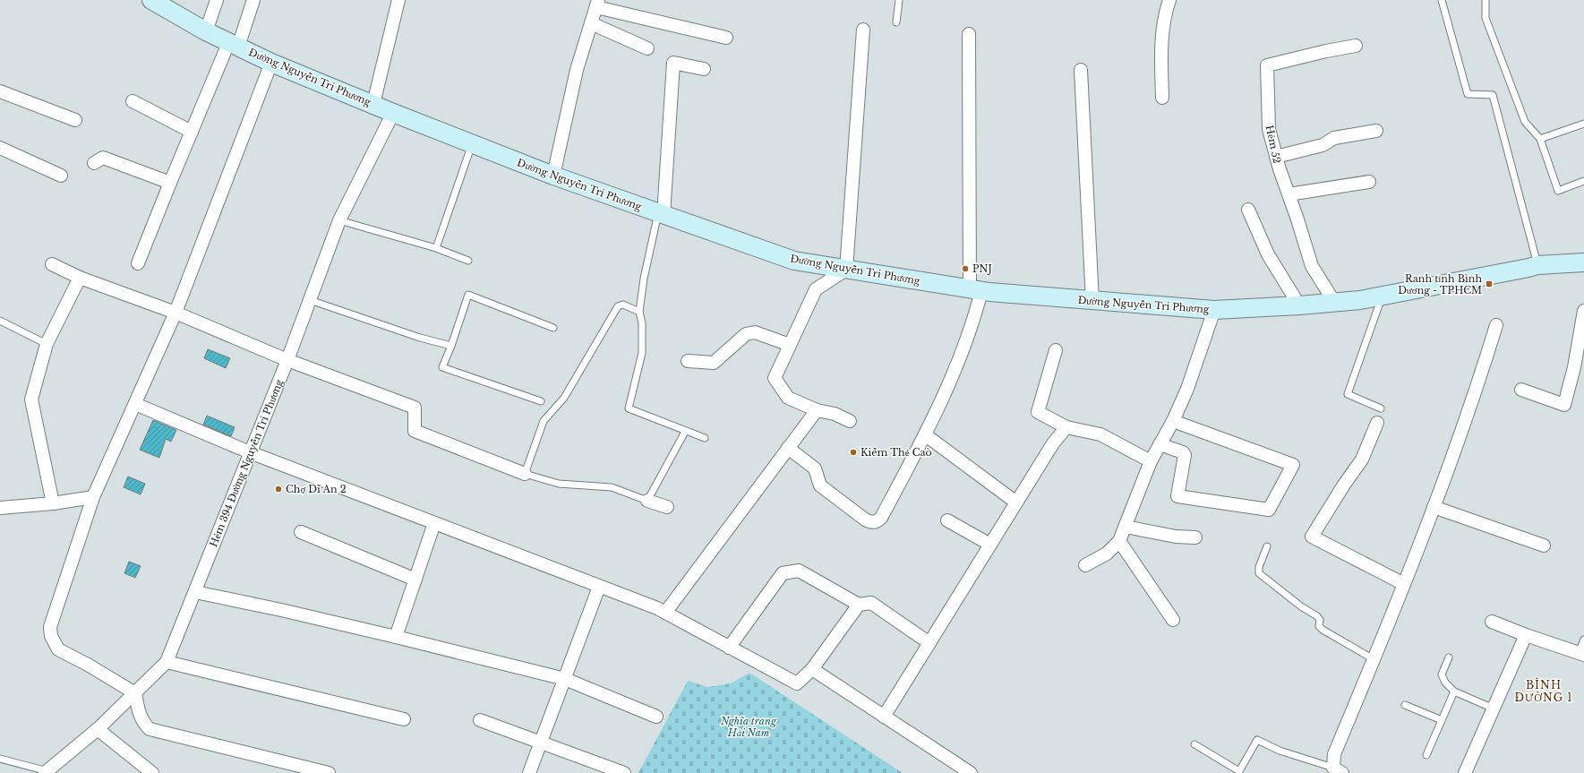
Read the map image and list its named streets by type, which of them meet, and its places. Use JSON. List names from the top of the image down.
{
  "streets": {
    "main road": ["Đường Nguyễn Tri Phương"],
    "street": ["Hẻm 52", "Hẻm 394 Đường Nguyễn Tri Phương"]
  },
  "crossings": [
    ["Đường Nguyễn Tri Phương", "Hẻm 52"],
    ["Đường Nguyễn Tri Phương", "Hẻm 394 Đường Nguyễn Tri Phương"]
  ],
  "districts": ["BÌNH ĐƯỜNG 1"],
  "parks": ["Nghĩa trang Hải Nam"],
  "places": {
    "other": ["PNJ", "Kiếm Thẻ Caò", "Chợ Dĩ An 2"],
    "transit": ["Ranh tỉnh Bình Dương - TPHCM"]
  }
}
